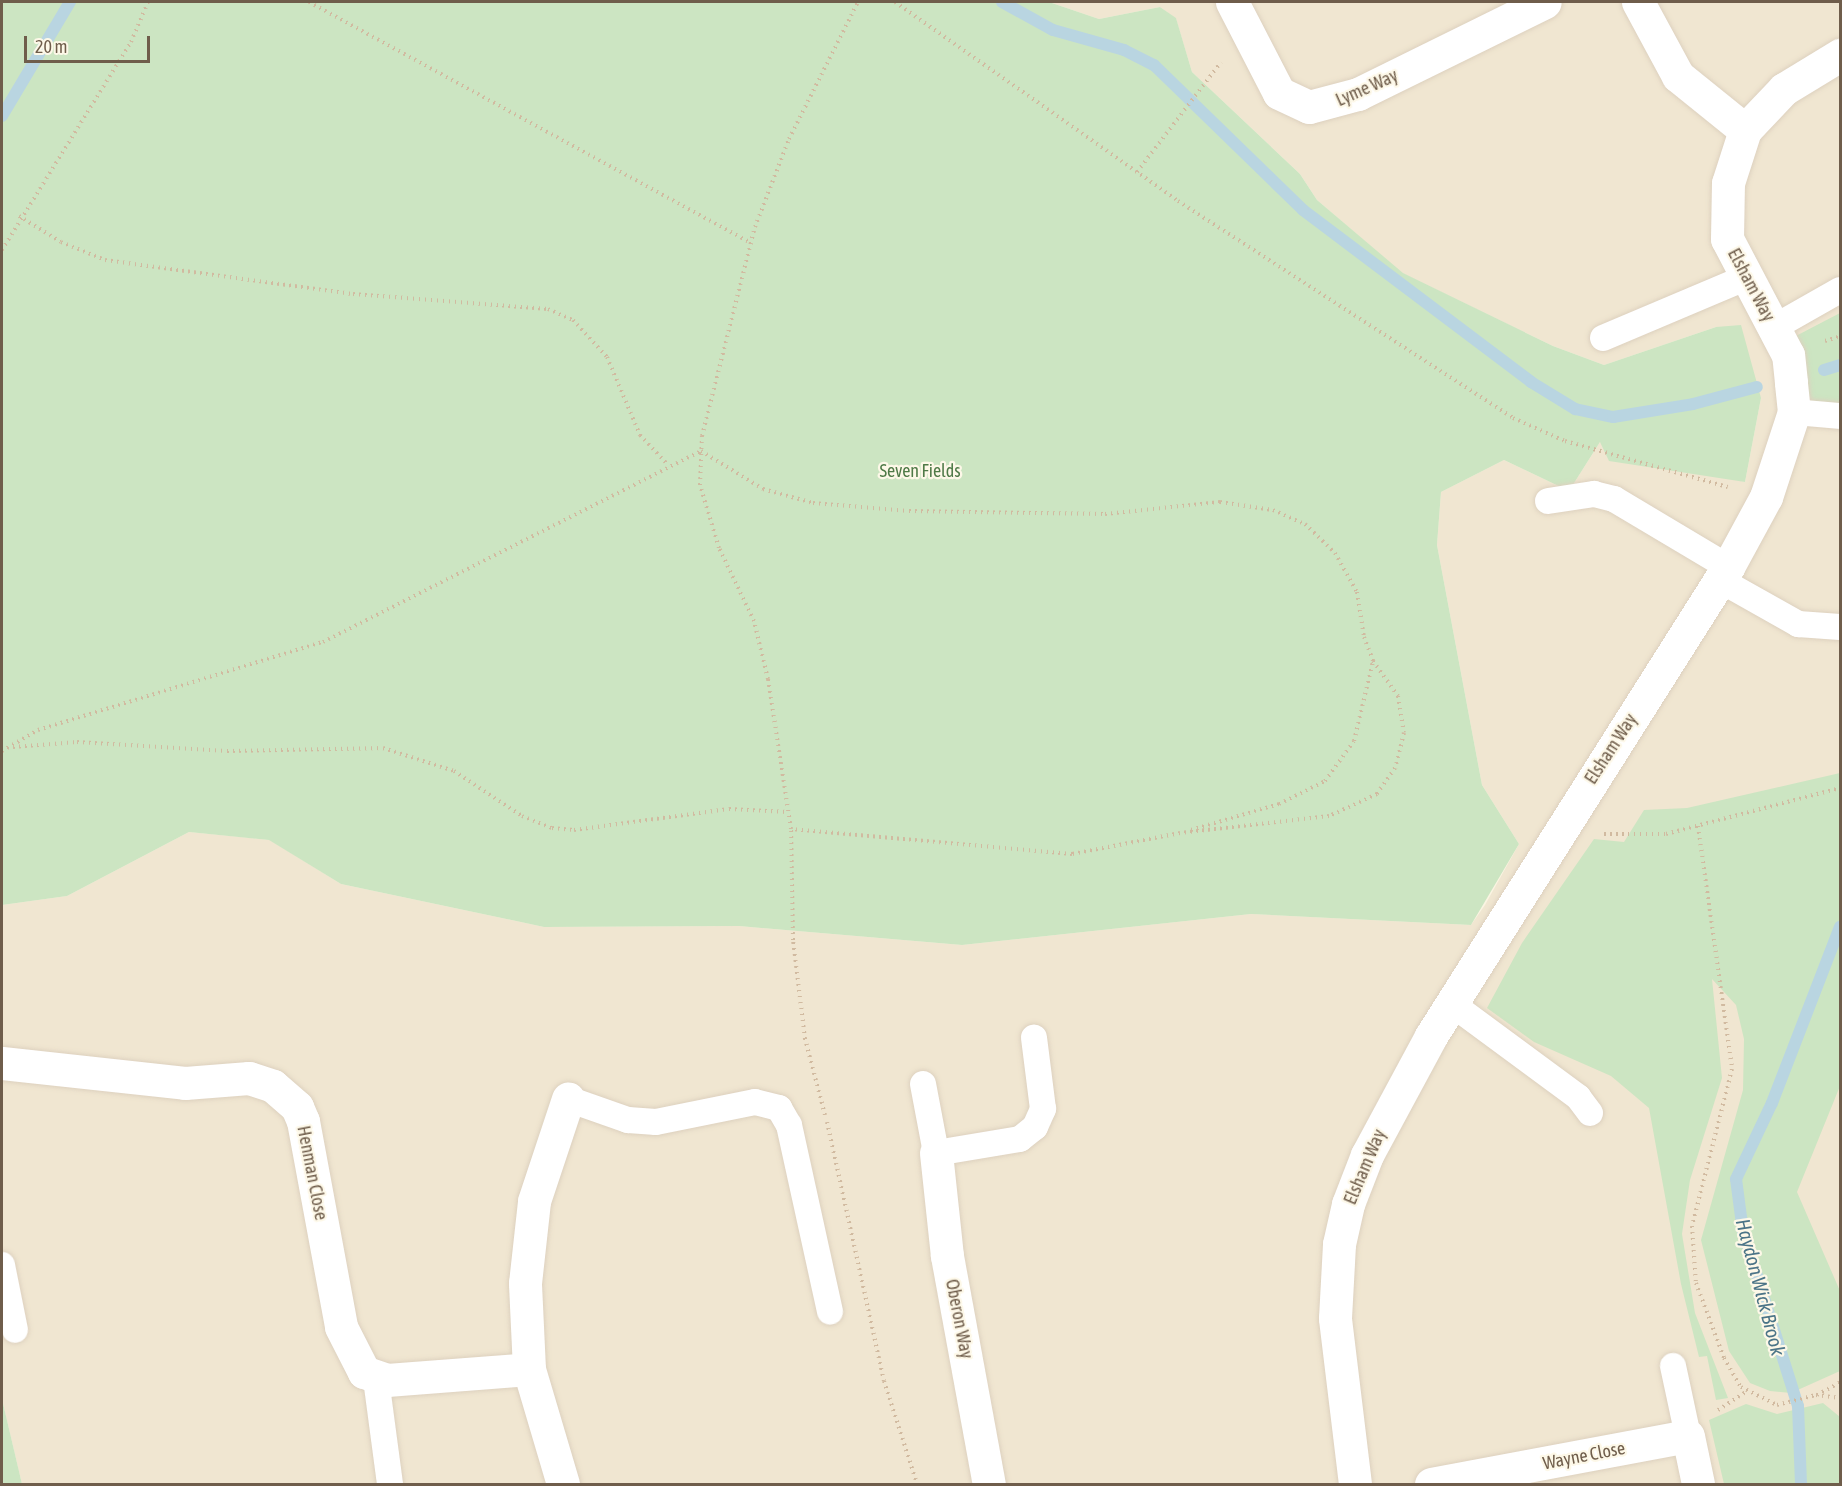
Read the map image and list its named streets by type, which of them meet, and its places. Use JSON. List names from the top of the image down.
{
  "streets": {
    "street": [
      "Lyme Way",
      "Elsham Way",
      "Henman Close",
      "Oberon Way",
      "Wayne Close"
    ]
  },
  "water": ["Haydon Wick Brook"],
  "parks": ["Seven Fields"],
  "scale_bar": "20 m"
}
